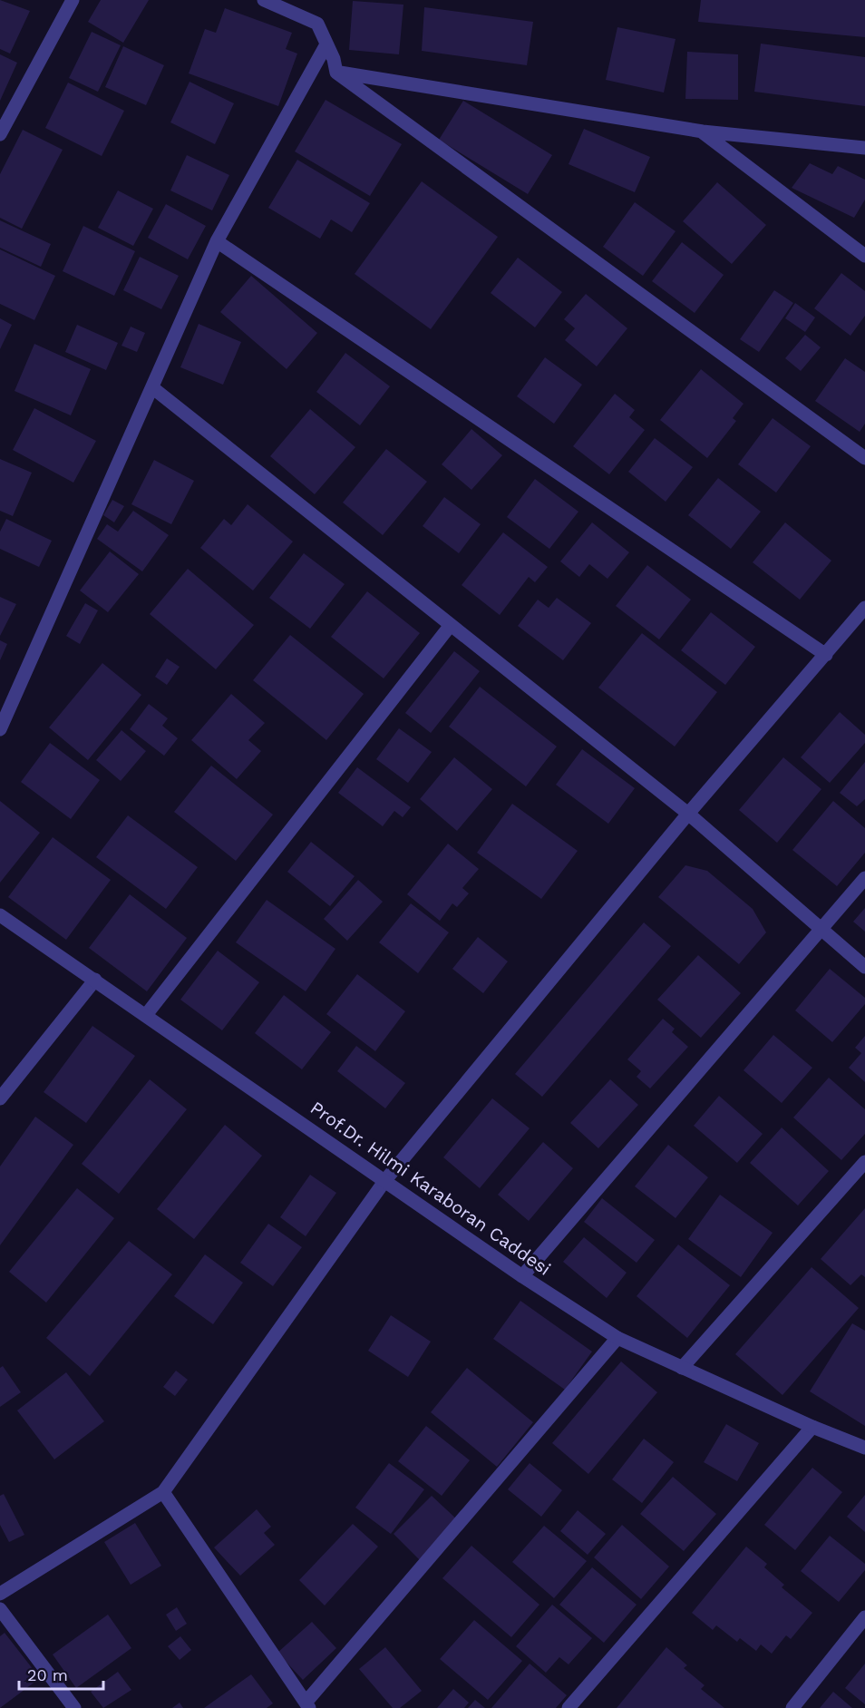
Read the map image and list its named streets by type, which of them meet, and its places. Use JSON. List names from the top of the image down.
{
  "streets": {
    "street": ["Prof.Dr. Hilmi Karaboran Caddesi"]
  },
  "scale_bar": "20 m"
}
